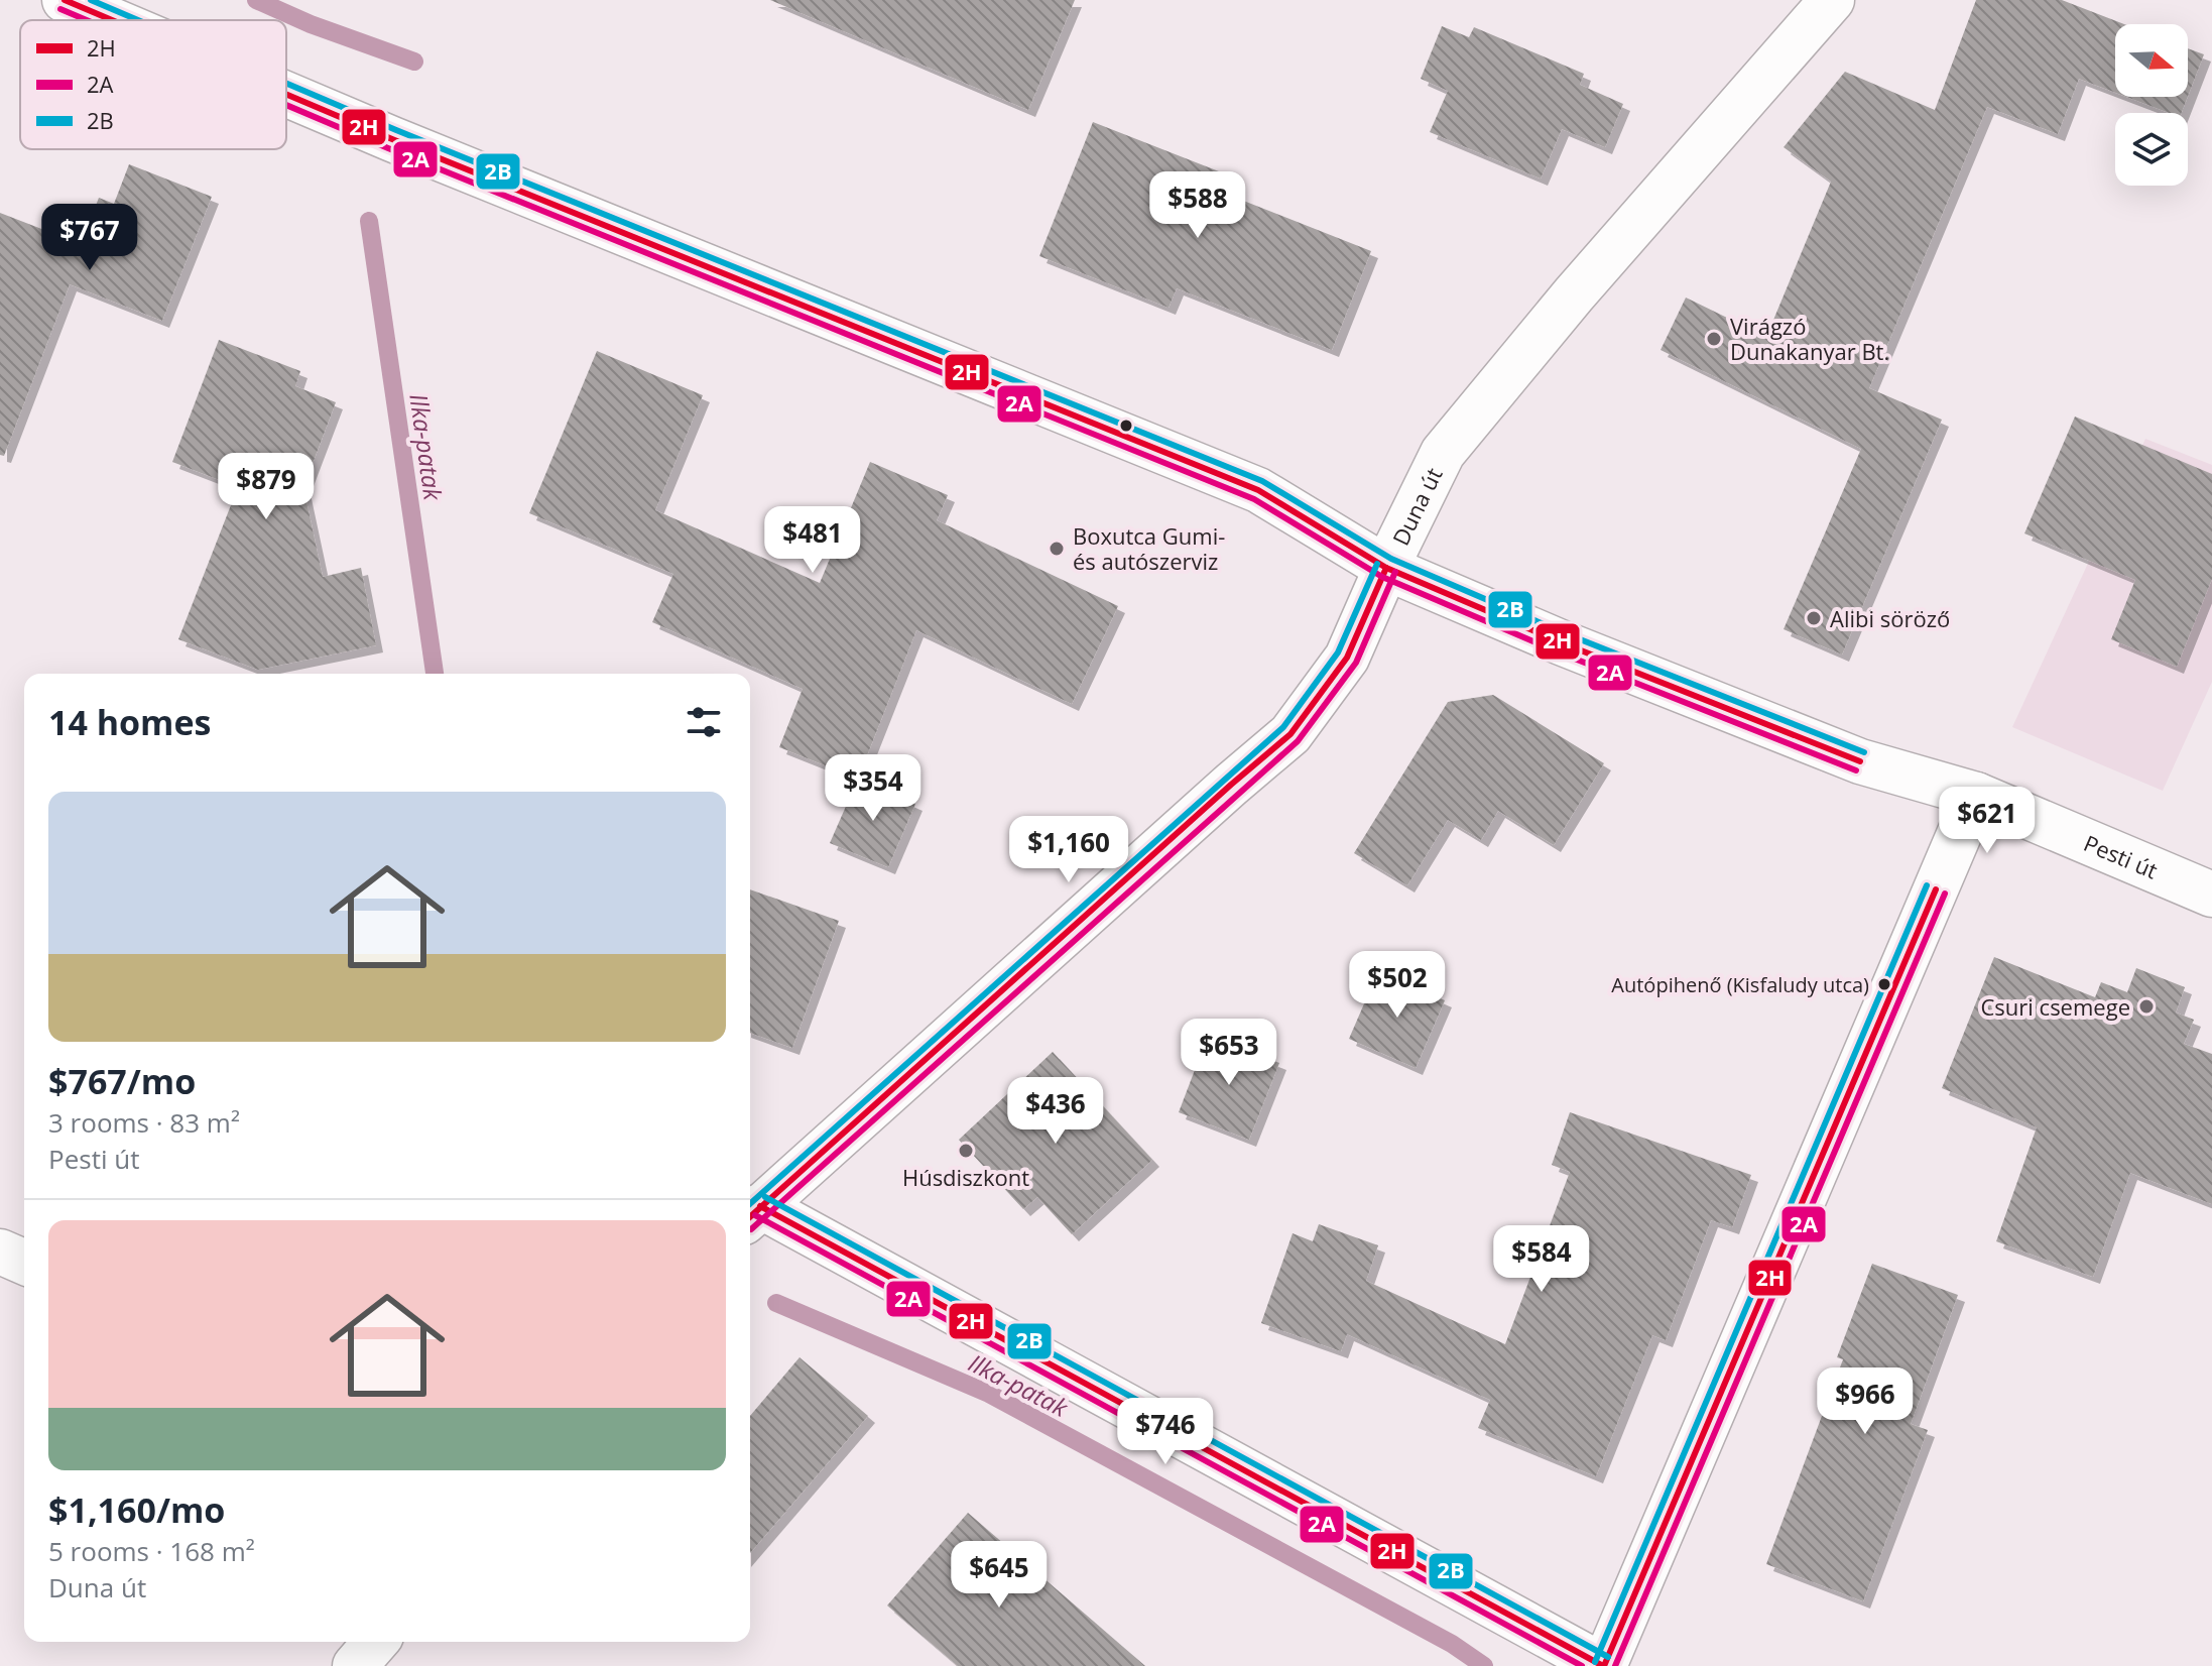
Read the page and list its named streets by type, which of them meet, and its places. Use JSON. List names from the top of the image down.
{
  "streets": {
    "street": ["Duna út", "Pesti út"]
  },
  "crossings": [
    ["Duna út", "Pesti út"]
  ],
  "water": ["Ilka-patak"],
  "places": [
    "Virágzó Dunakanyar Bt.",
    "Boxutca Gumi- és autószerviz",
    "Alibi söröző",
    "Autópihenő (Kisfaludy utca)",
    "Csuri csemege",
    "Húsdiszkont"
  ],
  "lines": ["transit line 2H", "transit line 2B", "transit line 2A"],
  "legend": ["2H", "2A", "2B"],
  "north": "right",
  "page": {
    "price": [
      "$588",
      "$767",
      "$879",
      "$481",
      "$354",
      "$621",
      "$1,160",
      "$502",
      "$653",
      "$436",
      "$584",
      "$966",
      "$746",
      "$645"
    ],
    "heading": "14 homes",
    "list": [
      {
        "name": "$767/mo",
        "note": "3 rooms · 83 m² · Pesti út"
      },
      {
        "name": "$1,160/mo",
        "note": "5 rooms · 168 m² · Duna út"
      }
    ]
  }
}
